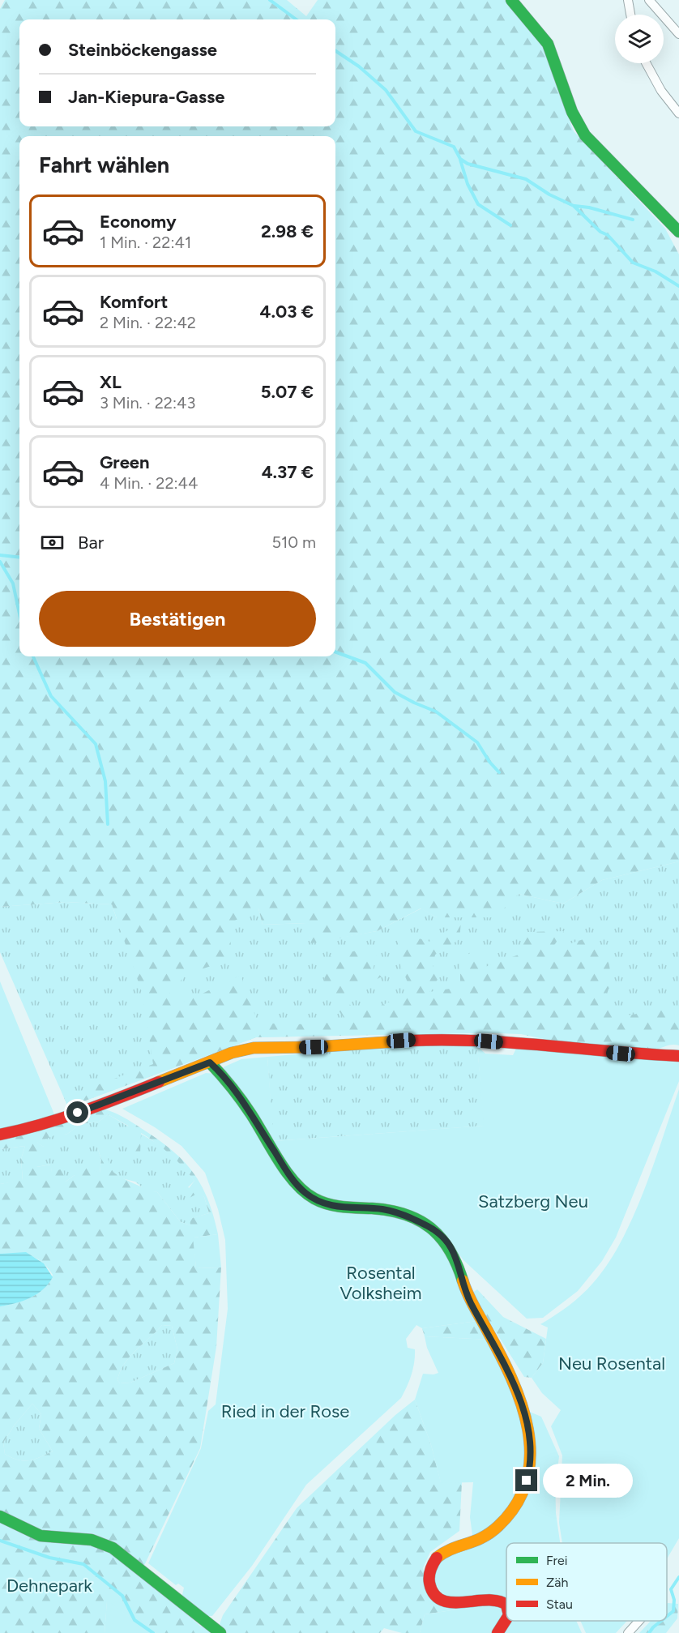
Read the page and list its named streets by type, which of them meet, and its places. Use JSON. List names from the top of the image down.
{
  "parks": [
    "Satzberg Neu",
    "Rosental Volksheim",
    "Neu Rosental",
    "Ried in der Rose",
    "Dehnepark"
  ],
  "legend": ["Frei", "Zäh", "Stau"],
  "page": {
    "banner": ["Steinböckengasse", "Jan-Kiepura-Gasse"],
    "heading": "Fahrt wählen",
    "list": [
      {
        "name": "Economy",
        "note": "1 Min. · 22:41",
        "value": "2.98 €"
      },
      {
        "name": "Komfort",
        "note": "2 Min. · 22:42",
        "value": "4.03 €"
      },
      {
        "name": "XL",
        "note": "3 Min. · 22:43",
        "value": "5.07 €"
      },
      {
        "name": "Green",
        "note": "4 Min. · 22:44",
        "value": "4.37 €"
      }
    ],
    "pay": ["Bar", "510 m"],
    "buttons": "Bestätigen",
    "bubble": "2 Min."
  }
}
